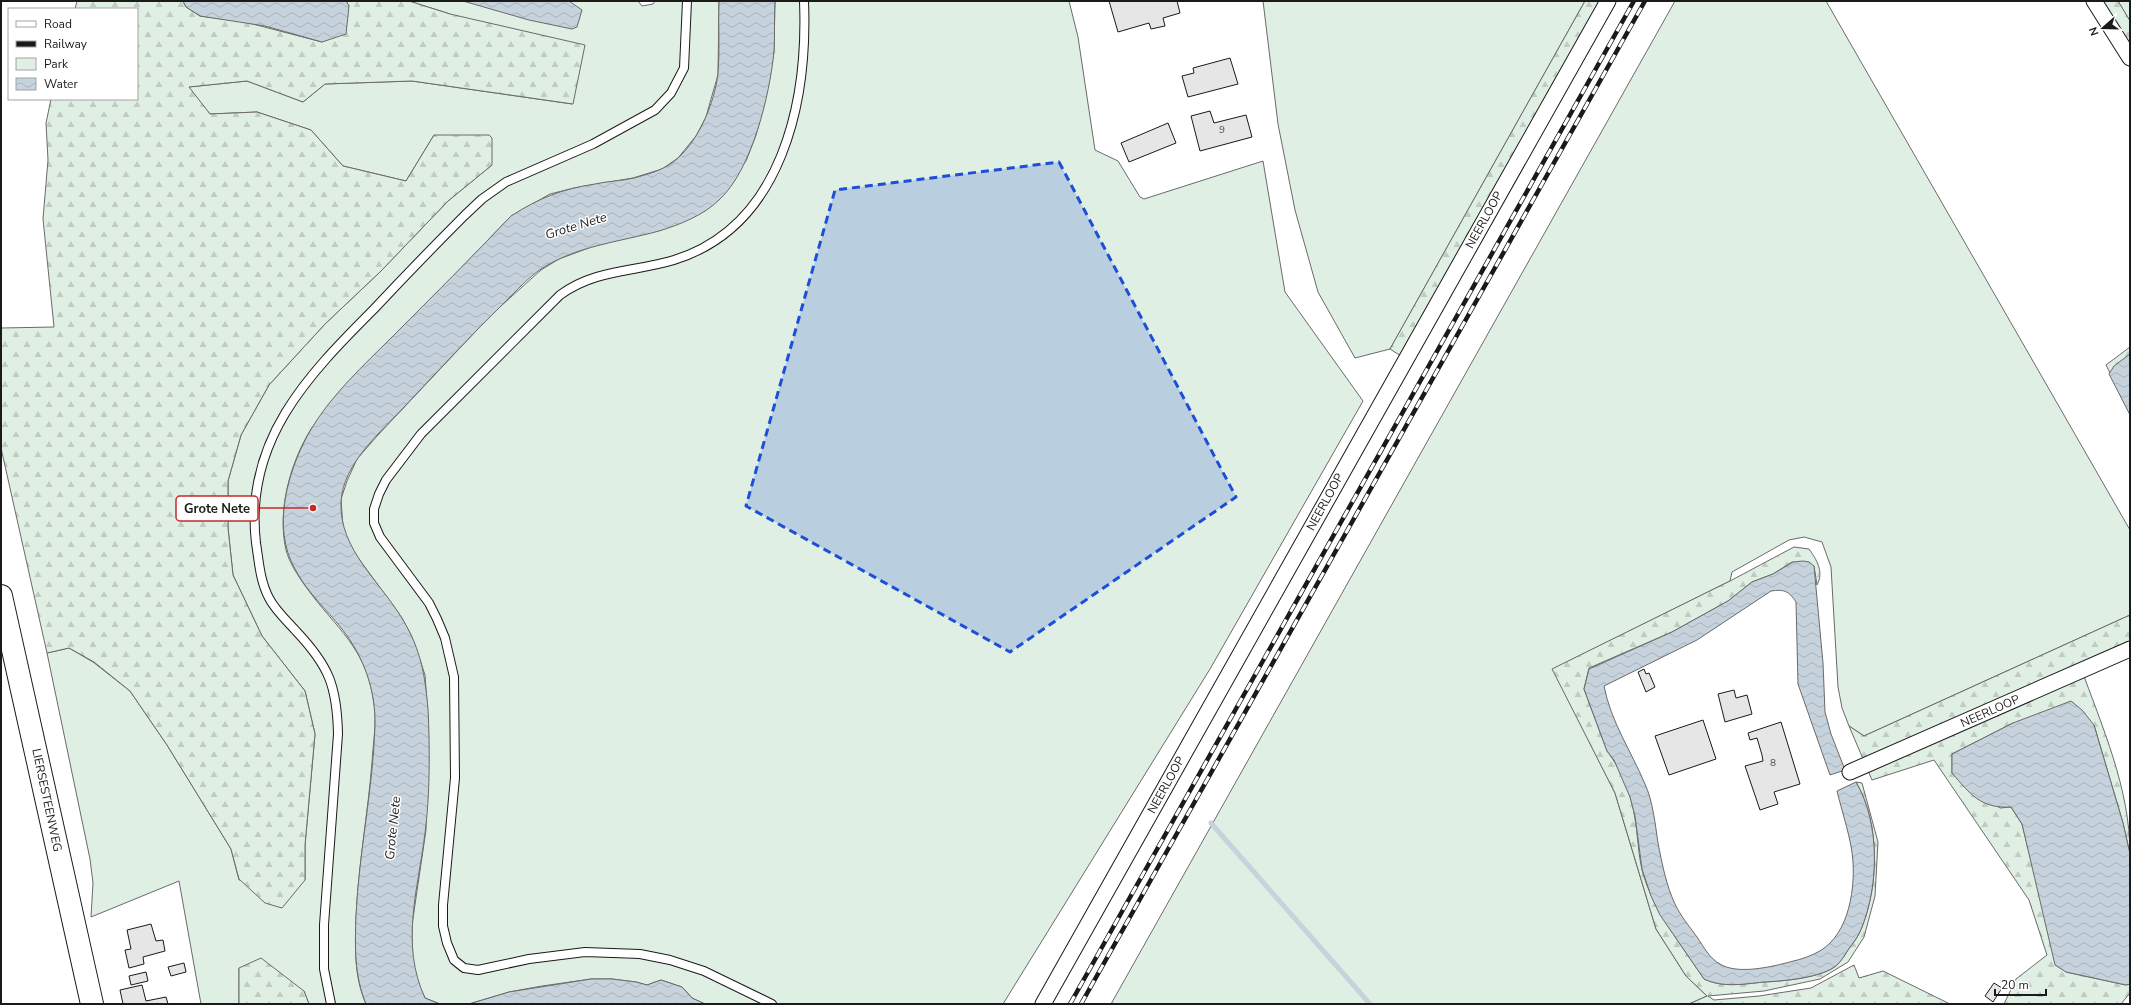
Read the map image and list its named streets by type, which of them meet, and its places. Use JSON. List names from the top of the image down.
{
  "streets": {
    "main road": ["LIERSESTEENWEG"],
    "street": ["NEERLOOP"]
  },
  "water": ["Grote Nete"],
  "places": ["Grote Nete"],
  "house_numbers": ["9", "8"],
  "legend": [
    "Road",
    "Railway",
    "Park",
    "Water"
  ],
  "scale_bar": "20 m",
  "north": "left"
}
